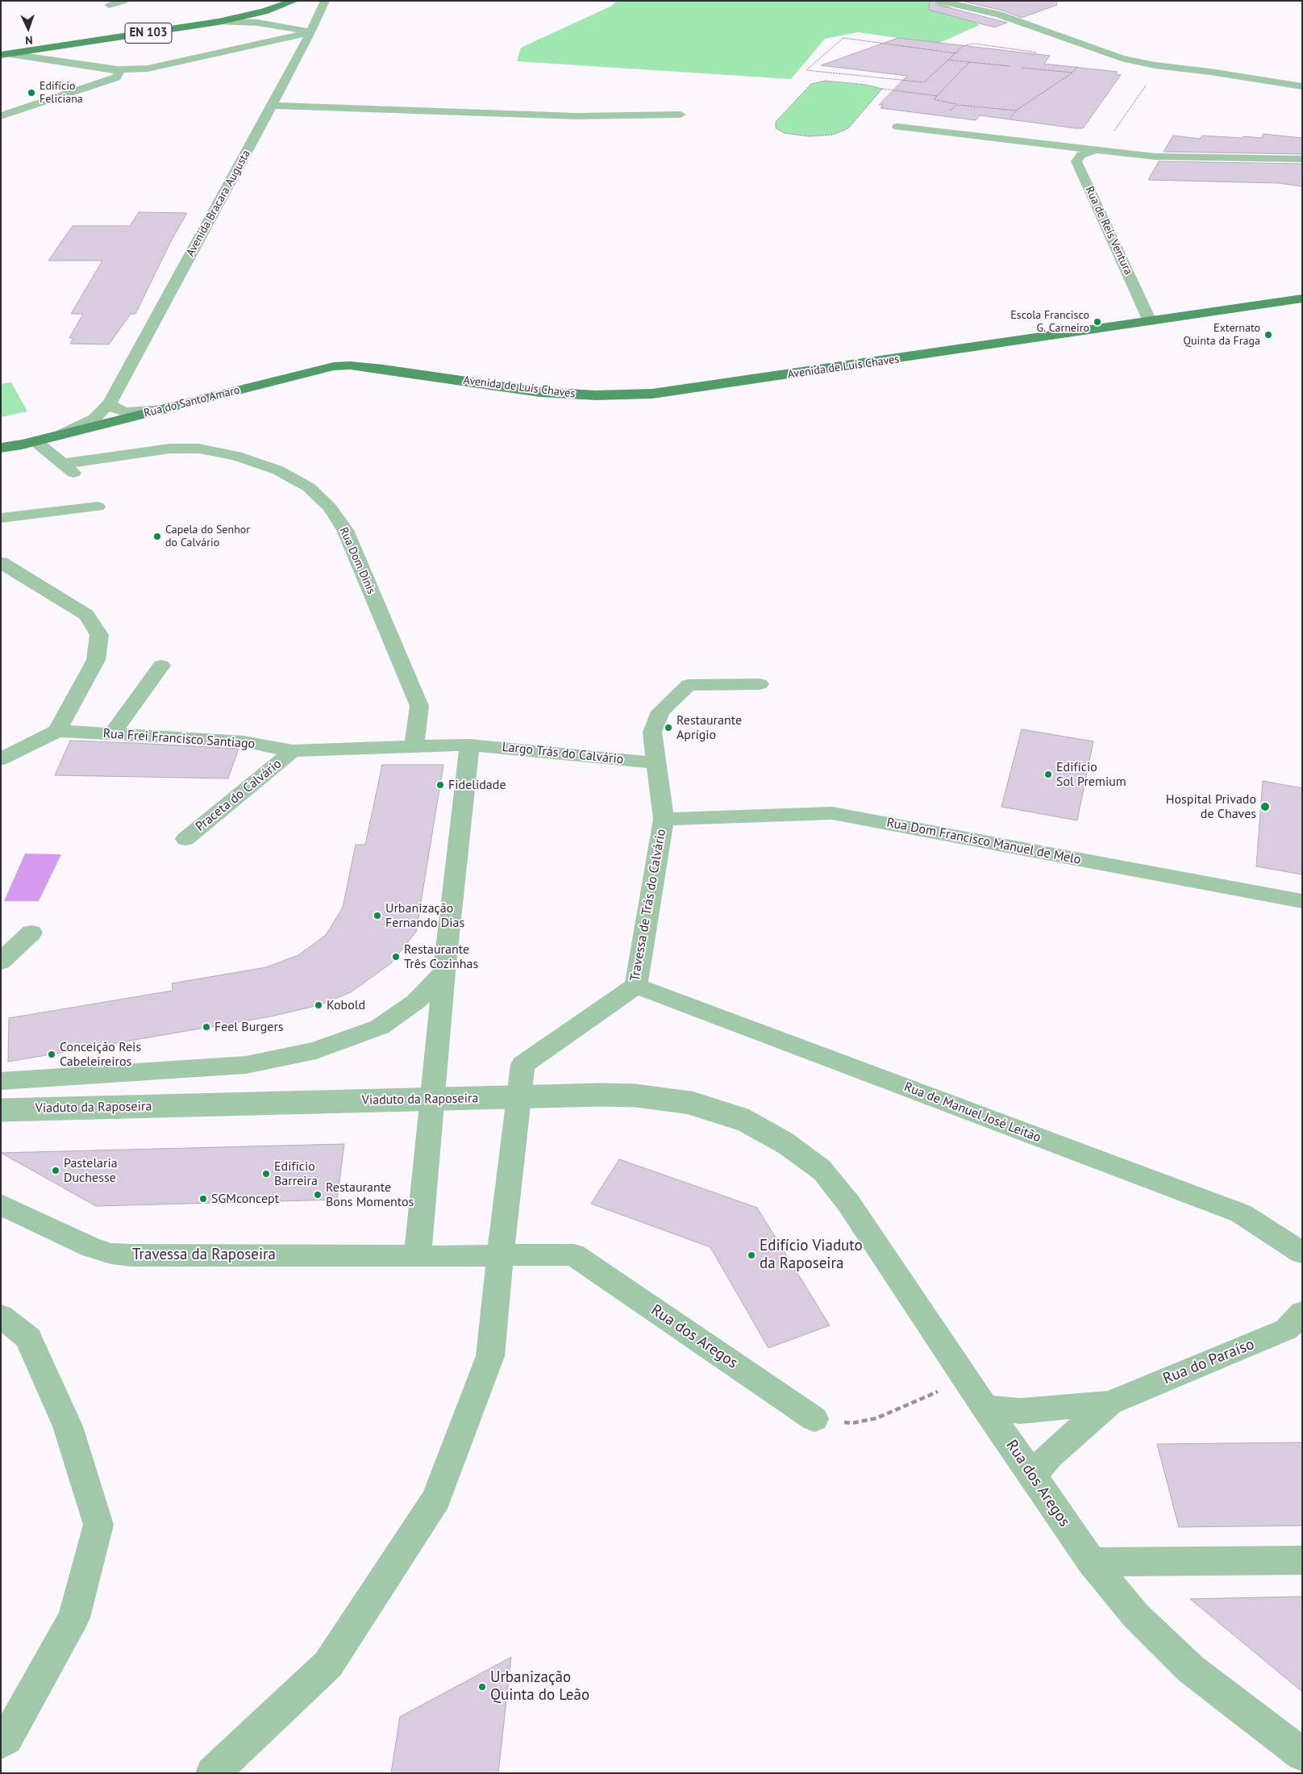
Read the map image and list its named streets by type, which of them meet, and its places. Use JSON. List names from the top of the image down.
{
  "streets": {
    "main road": ["EN 103", "Avenida de Luís Chaves", "Rua do Santo Amaro"],
    "street": [
      "Avenida Bracara Augusta",
      "Rua de Reis Ventura",
      "Rua Dom Dinis",
      "Rua Frei Francisco Santiago",
      "Largo Trás do Calvário",
      "Praceta do Calvário",
      "Rua Dom Francisco Manuel de Melo",
      "Travessa de Trás do Calvário",
      "Viaduto da Raposeira",
      "Rua de Manuel José Leitão",
      "Travessa da Raposeira",
      "Rua dos Aregos",
      "Rua do Paraíso"
    ]
  },
  "crossings": [
    ["Avenida Bracara Augusta", "Rua do Santo Amaro"],
    ["Rua de Reis Ventura", "Avenida de Luís Chaves"],
    ["Avenida de Luís Chaves", "Rua do Santo Amaro"],
    ["Rua do Santo Amaro", "Rua Dom Dinis"],
    ["Rua Dom Dinis", "Rua Frei Francisco Santiago"],
    ["Rua Frei Francisco Santiago", "Largo Trás do Calvário"],
    ["Rua Frei Francisco Santiago", "Praceta do Calvário"],
    ["Largo Trás do Calvário", "Travessa de Trás do Calvário"],
    ["Rua Dom Francisco Manuel de Melo", "Travessa de Trás do Calvário"],
    ["Travessa de Trás do Calvário", "Rua de Manuel José Leitão"],
    ["Travessa de Trás do Calvário", "Travessa da Raposeira"],
    ["Viaduto da Raposeira", "Rua dos Aregos"],
    ["Travessa da Raposeira", "Rua dos Aregos"],
    ["Rua dos Aregos", "Rua do Paraíso"]
  ],
  "places": [
    "Edifício Feliciana",
    "Escola Francisco G. Carneiro",
    "Externato Quinta da Fraga",
    "Capela do Senhor do Calvário",
    "Restaurante Aprígio",
    "Edifício Sol Premium",
    "Fidelidade",
    "Hospital Privado de Chaves",
    "Urbanização Fernando Dias",
    "Restaurante Três Cozinhas",
    "Kobold",
    "Feel Burgers",
    "Conceição Reis Cabeleireiros",
    "Pastelaria Duchesse",
    "Edifício Barreira",
    "Restaurante Bons Momentos",
    "SGMconcept",
    "Edifício Viaduto da Raposeira",
    "Urbanização Quinta do Leão"
  ],
  "north": "bottom"
}
